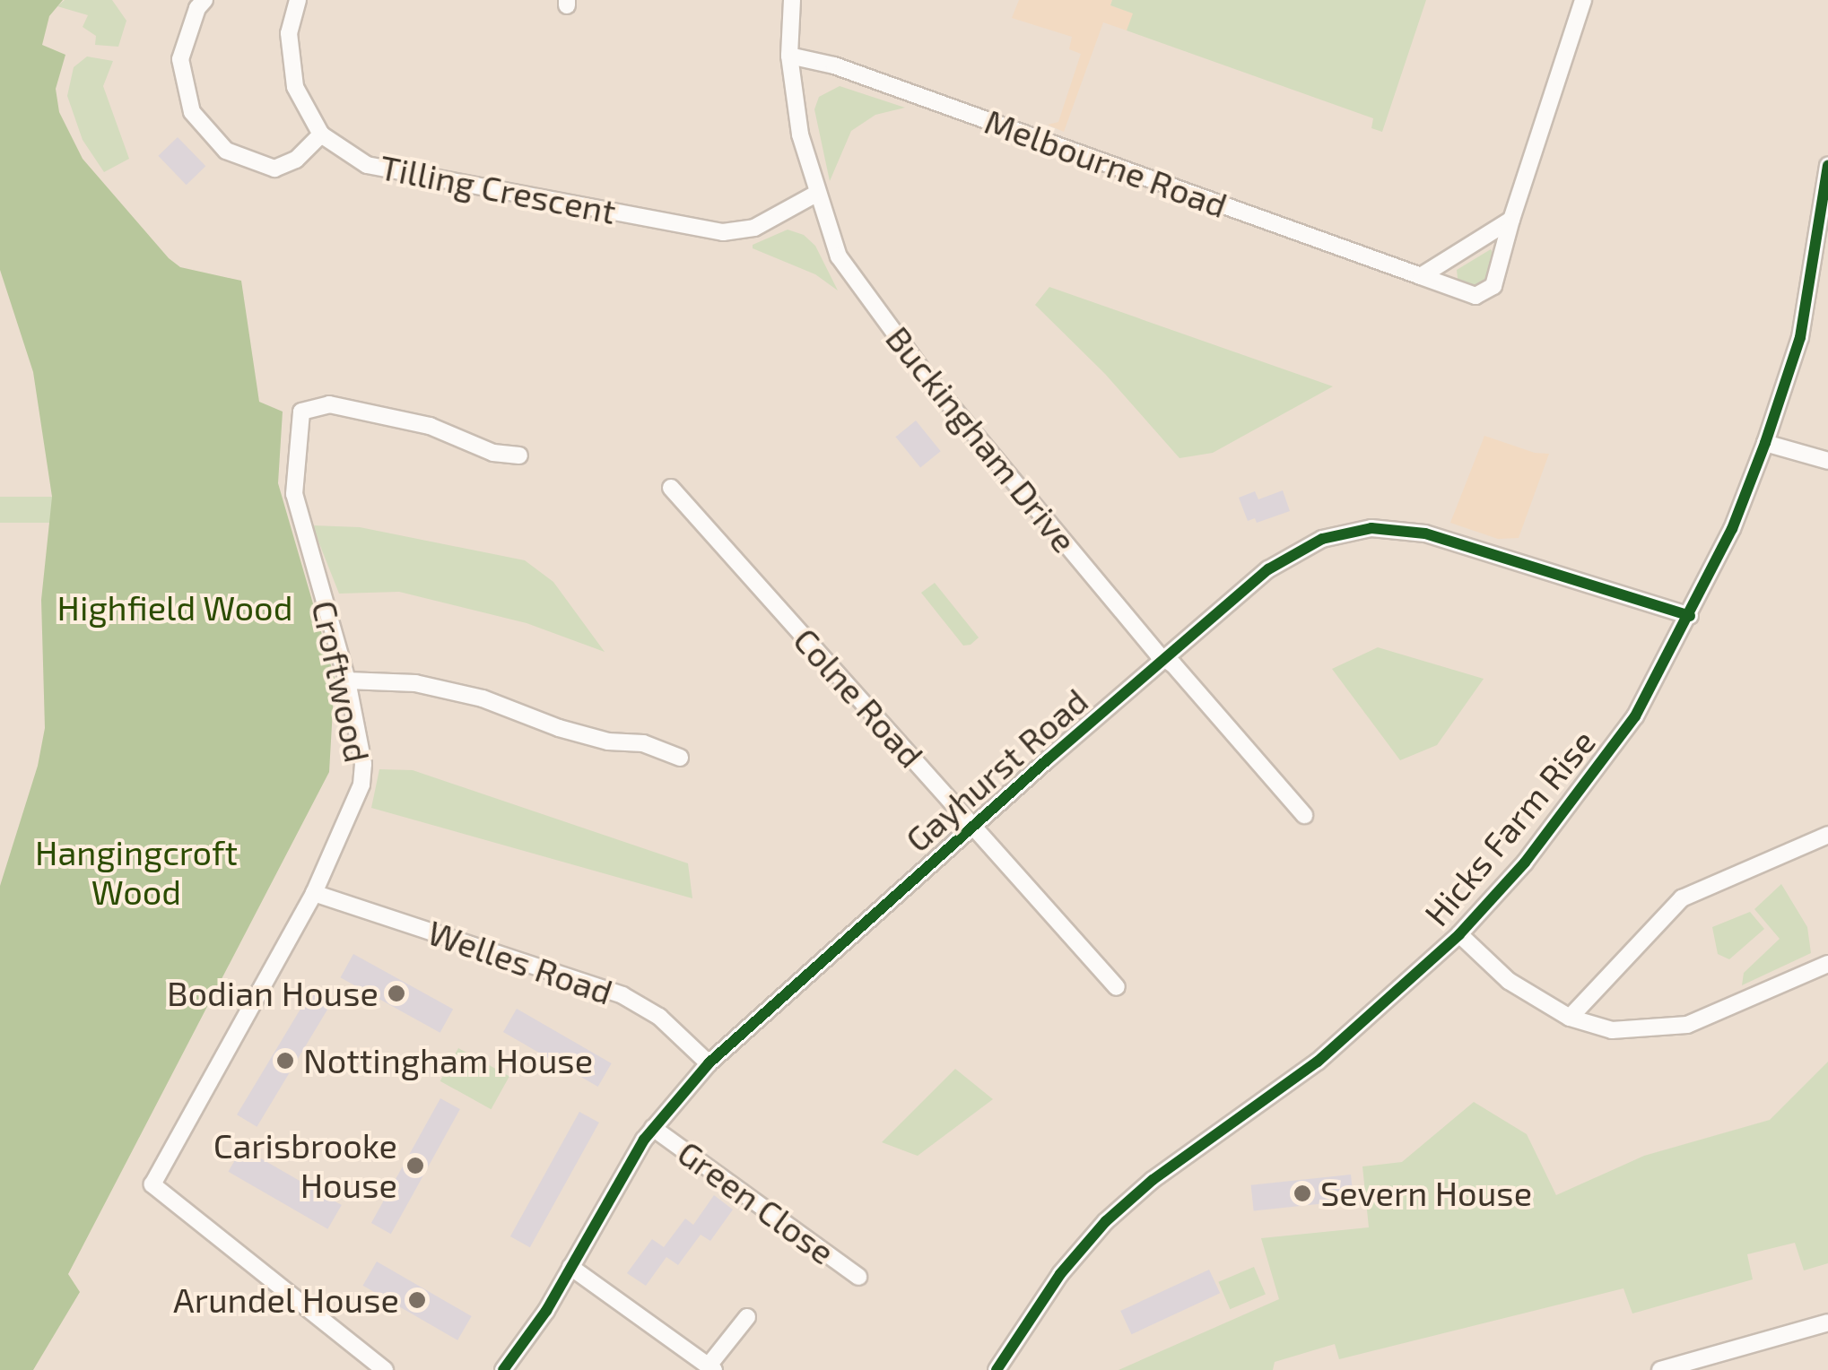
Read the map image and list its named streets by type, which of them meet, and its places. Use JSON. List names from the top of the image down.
{
  "streets": {
    "street": [
      "Melbourne Road",
      "Tilling Crescent",
      "Buckingham Drive",
      "Croftwood",
      "Colne Road",
      "Gayhurst Road",
      "Hicks Farm Rise",
      "Welles Road",
      "Green Close"
    ]
  },
  "crossings": [
    ["Melbourne Road", "Buckingham Drive"],
    ["Tilling Crescent", "Buckingham Drive"],
    ["Buckingham Drive", "Gayhurst Road"],
    ["Croftwood", "Welles Road"],
    ["Colne Road", "Gayhurst Road"],
    ["Gayhurst Road", "Hicks Farm Rise"],
    ["Gayhurst Road", "Welles Road"],
    ["Gayhurst Road", "Green Close"]
  ],
  "parks": ["Highfield Wood", "Hangingcroft Wood"],
  "places": [
    "Bodian House",
    "Nottingham House",
    "Carisbrooke House",
    "Severn House",
    "Arundel House"
  ]
}
